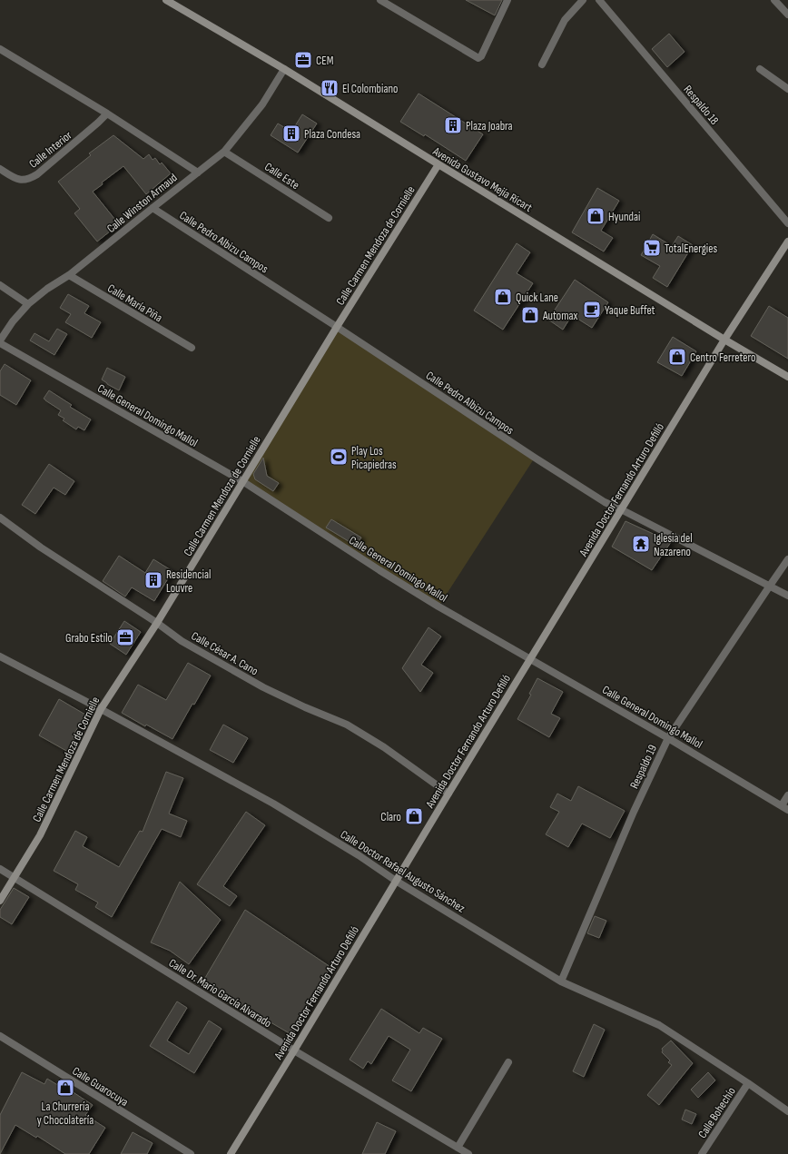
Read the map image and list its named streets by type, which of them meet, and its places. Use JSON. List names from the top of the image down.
{
  "streets": {
    "street": [
      "Respaldo 18",
      "Calle Interior",
      "Calle Este",
      "Avenida Gustavo Mejía Ricart",
      "Calle Winston Armaud",
      "Calle Pedro Albizu Campos",
      "Calle Carmen Mendoza de Cornielle",
      "Calle María Piña",
      "Calle General Domingo Mallol",
      "Avenida Doctor Fernando Arturo Defilló",
      "Calle César A. Cano",
      "Respaldo 19",
      "Calle Doctor Rafael Augusto Sánchez",
      "Calle Dr. Mario García Alvarado",
      "Calle Guarocuya",
      "Calle Bohechío"
    ]
  },
  "crossings": [
    ["Calle Este", "Calle Winston Armaud"],
    ["Avenida Gustavo Mejía Ricart", "Calle Winston Armaud"],
    ["Avenida Gustavo Mejía Ricart", "Calle Carmen Mendoza de Cornielle"],
    ["Avenida Gustavo Mejía Ricart", "Avenida Doctor Fernando Arturo Defilló"],
    ["Calle Winston Armaud", "Calle Pedro Albizu Campos"],
    ["Calle Winston Armaud", "Calle María Piña"],
    ["Calle Winston Armaud", "Calle General Domingo Mallol"],
    ["Calle Pedro Albizu Campos", "Calle Carmen Mendoza de Cornielle"],
    ["Calle Pedro Albizu Campos", "Avenida Doctor Fernando Arturo Defilló"],
    ["Calle Pedro Albizu Campos", "Respaldo 19"],
    ["Calle Carmen Mendoza de Cornielle", "Calle General Domingo Mallol"],
    ["Calle Carmen Mendoza de Cornielle", "Calle César A. Cano"],
    ["Calle Carmen Mendoza de Cornielle", "Calle Doctor Rafael Augusto Sánchez"],
    ["Calle Carmen Mendoza de Cornielle", "Calle Dr. Mario García Alvarado"],
    ["Calle General Domingo Mallol", "Avenida Doctor Fernando Arturo Defilló"],
    ["Calle General Domingo Mallol", "Respaldo 19"],
    ["Avenida Doctor Fernando Arturo Defilló", "Calle César A. Cano"],
    ["Avenida Doctor Fernando Arturo Defilló", "Calle Doctor Rafael Augusto Sánchez"],
    ["Avenida Doctor Fernando Arturo Defilló", "Calle Dr. Mario García Alvarado"],
    ["Respaldo 19", "Calle Doctor Rafael Augusto Sánchez"],
    ["Calle Doctor Rafael Augusto Sánchez", "Calle Bohechío"]
  ],
  "places": {
    "office": ["CEM", "Grabo Estilo"],
    "restaurant": ["El Colombiano"],
    "building": ["Plaza Joabra", "Plaza Condesa", "Residencial Louvre"],
    "shop": [
      "Hyundai",
      "Quick Lane",
      "Automax",
      "Centro Ferretero",
      "Claro",
      "La Churrería y Chocolatería"
    ],
    "supermarket": ["TotalEnergies"],
    "cafe": ["Yaque Buffet"],
    "sports": ["Play Los Picapiedras"],
    "temple": ["Iglesia del Nazareno"]
  }
}
